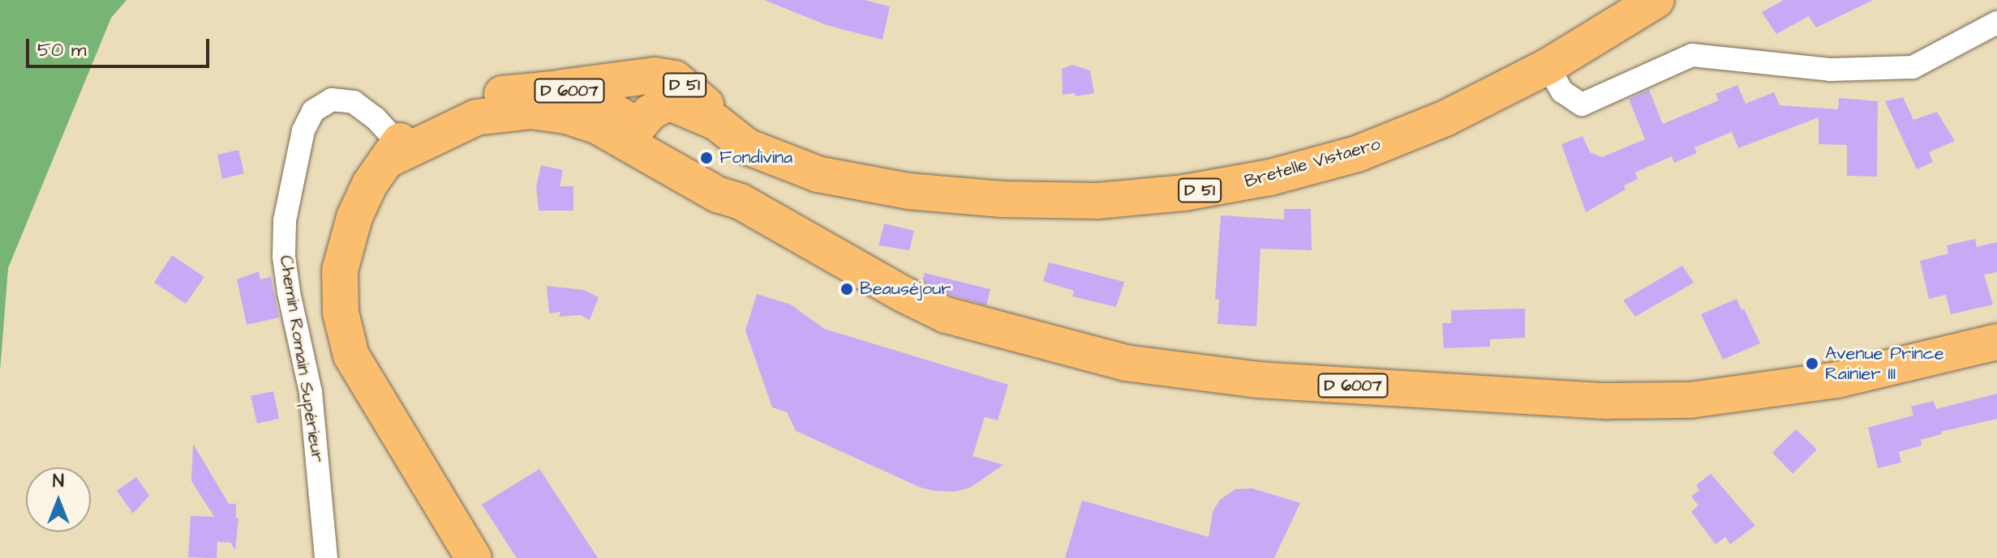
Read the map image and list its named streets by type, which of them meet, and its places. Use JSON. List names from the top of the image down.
{
  "streets": {
    "main road": ["D 51", "D 6007", "Bretelle Vistaero"],
    "street": ["Chemin Romain Supérieur"]
  },
  "crossings": [
    ["D 51", "D 6007"],
    ["D 51", "Bretelle Vistaero"],
    ["D 6007", "Bretelle Vistaero"],
    ["D 6007", "Chemin Romain Supérieur"]
  ],
  "places": ["Fondivina", "Beauséjour", "Avenue Prince Rainier III"],
  "scale_bar": "50 m",
  "north": "top"
}
